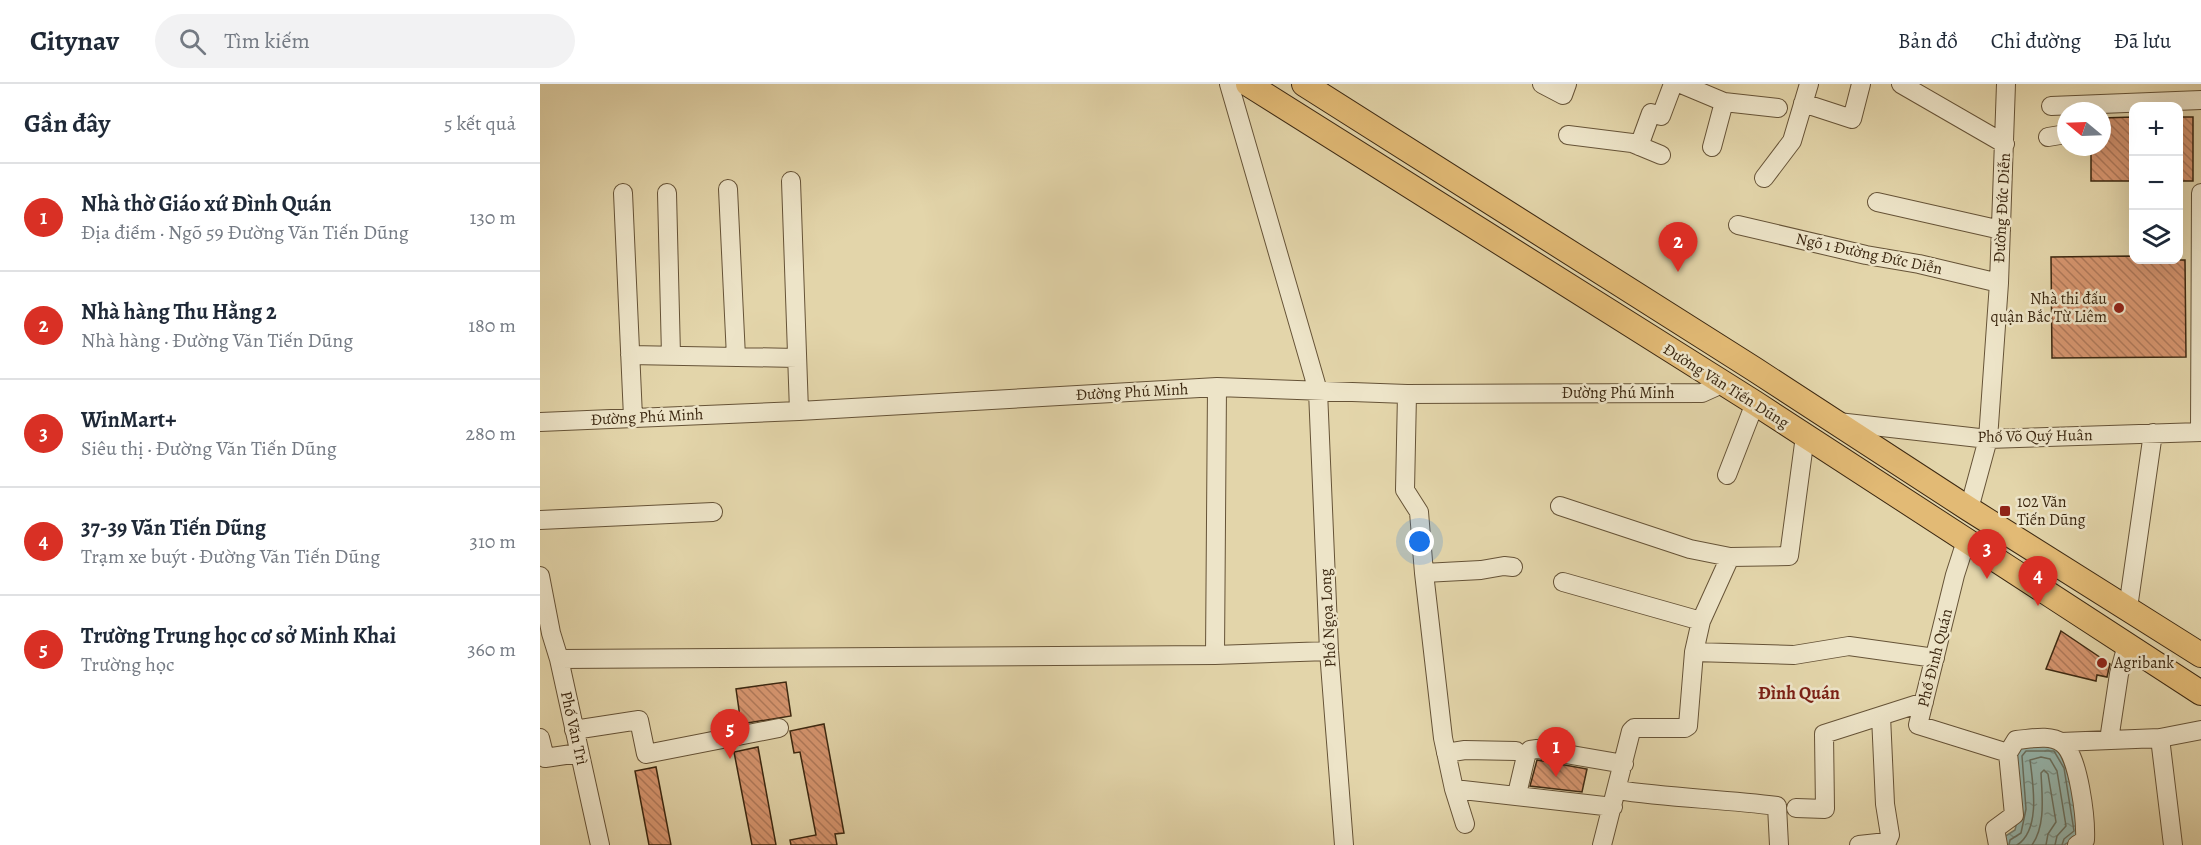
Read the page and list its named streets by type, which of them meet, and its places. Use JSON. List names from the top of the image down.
{
  "streets": {
    "main road": ["Đường Văn Tiến Dũng"],
    "street": [
      "Đường Đức Diễn",
      "Ngõ 1 Đường Đức Diễn",
      "Đường Phú Minh",
      "Phố Võ Quý Huân",
      "Phố Ngọa Long",
      "Phố Đình Quán",
      "Phố Văn Trì"
    ]
  },
  "crossings": [
    ["Đường Đức Diễn", "Ngõ 1 Đường Đức Diễn"],
    ["Đường Đức Diễn", "Đường Văn Tiến Dũng"],
    ["Đường Đức Diễn", "Phố Võ Quý Huân"],
    ["Đường Văn Tiến Dũng", "Đường Phú Minh"],
    ["Đường Văn Tiến Dũng", "Phố Võ Quý Huân"],
    ["Đường Văn Tiến Dũng", "Phố Đình Quán"],
    ["Đường Phú Minh", "Phố Ngọa Long"]
  ],
  "districts": ["Đình Quán"],
  "places": {
    "other": ["Nhà thi đấu quận Bắc Từ Liêm", "Agribank"],
    "transit": ["102 Văn Tiến Dũng"]
  },
  "north": "left",
  "page": {
    "header": "Citynav",
    "search": "Tìm kiếm",
    "nav": ["Bản đồ", "Chỉ đường", "Đã lưu"],
    "heading": ["Gần đây", "5 kết quả"],
    "map_buttons": ["+", "−"],
    "list": [
      {
        "mark": "1",
        "name": "Nhà thờ Giáo xứ Đình Quán",
        "note": "Địa điểm · Ngõ 59 Đường Văn Tiến Dũng",
        "value": "130 m"
      },
      {
        "mark": "2",
        "name": "Nhà hàng Thu Hằng 2",
        "note": "Nhà hàng · Đường Văn Tiến Dũng",
        "value": "180 m"
      },
      {
        "mark": "3",
        "name": "WinMart+",
        "note": "Siêu thị · Đường Văn Tiến Dũng",
        "value": "280 m"
      },
      {
        "mark": "4",
        "name": "37-39 Văn Tiến Dũng",
        "note": "Trạm xe buýt · Đường Văn Tiến Dũng",
        "value": "310 m"
      },
      {
        "mark": "5",
        "name": "Trường Trung học cơ sở Minh Khai",
        "note": "Trường học",
        "value": "360 m"
      }
    ],
    "pins": [
      "2",
      "3",
      "4",
      "5",
      "1"
    ]
  }
}
